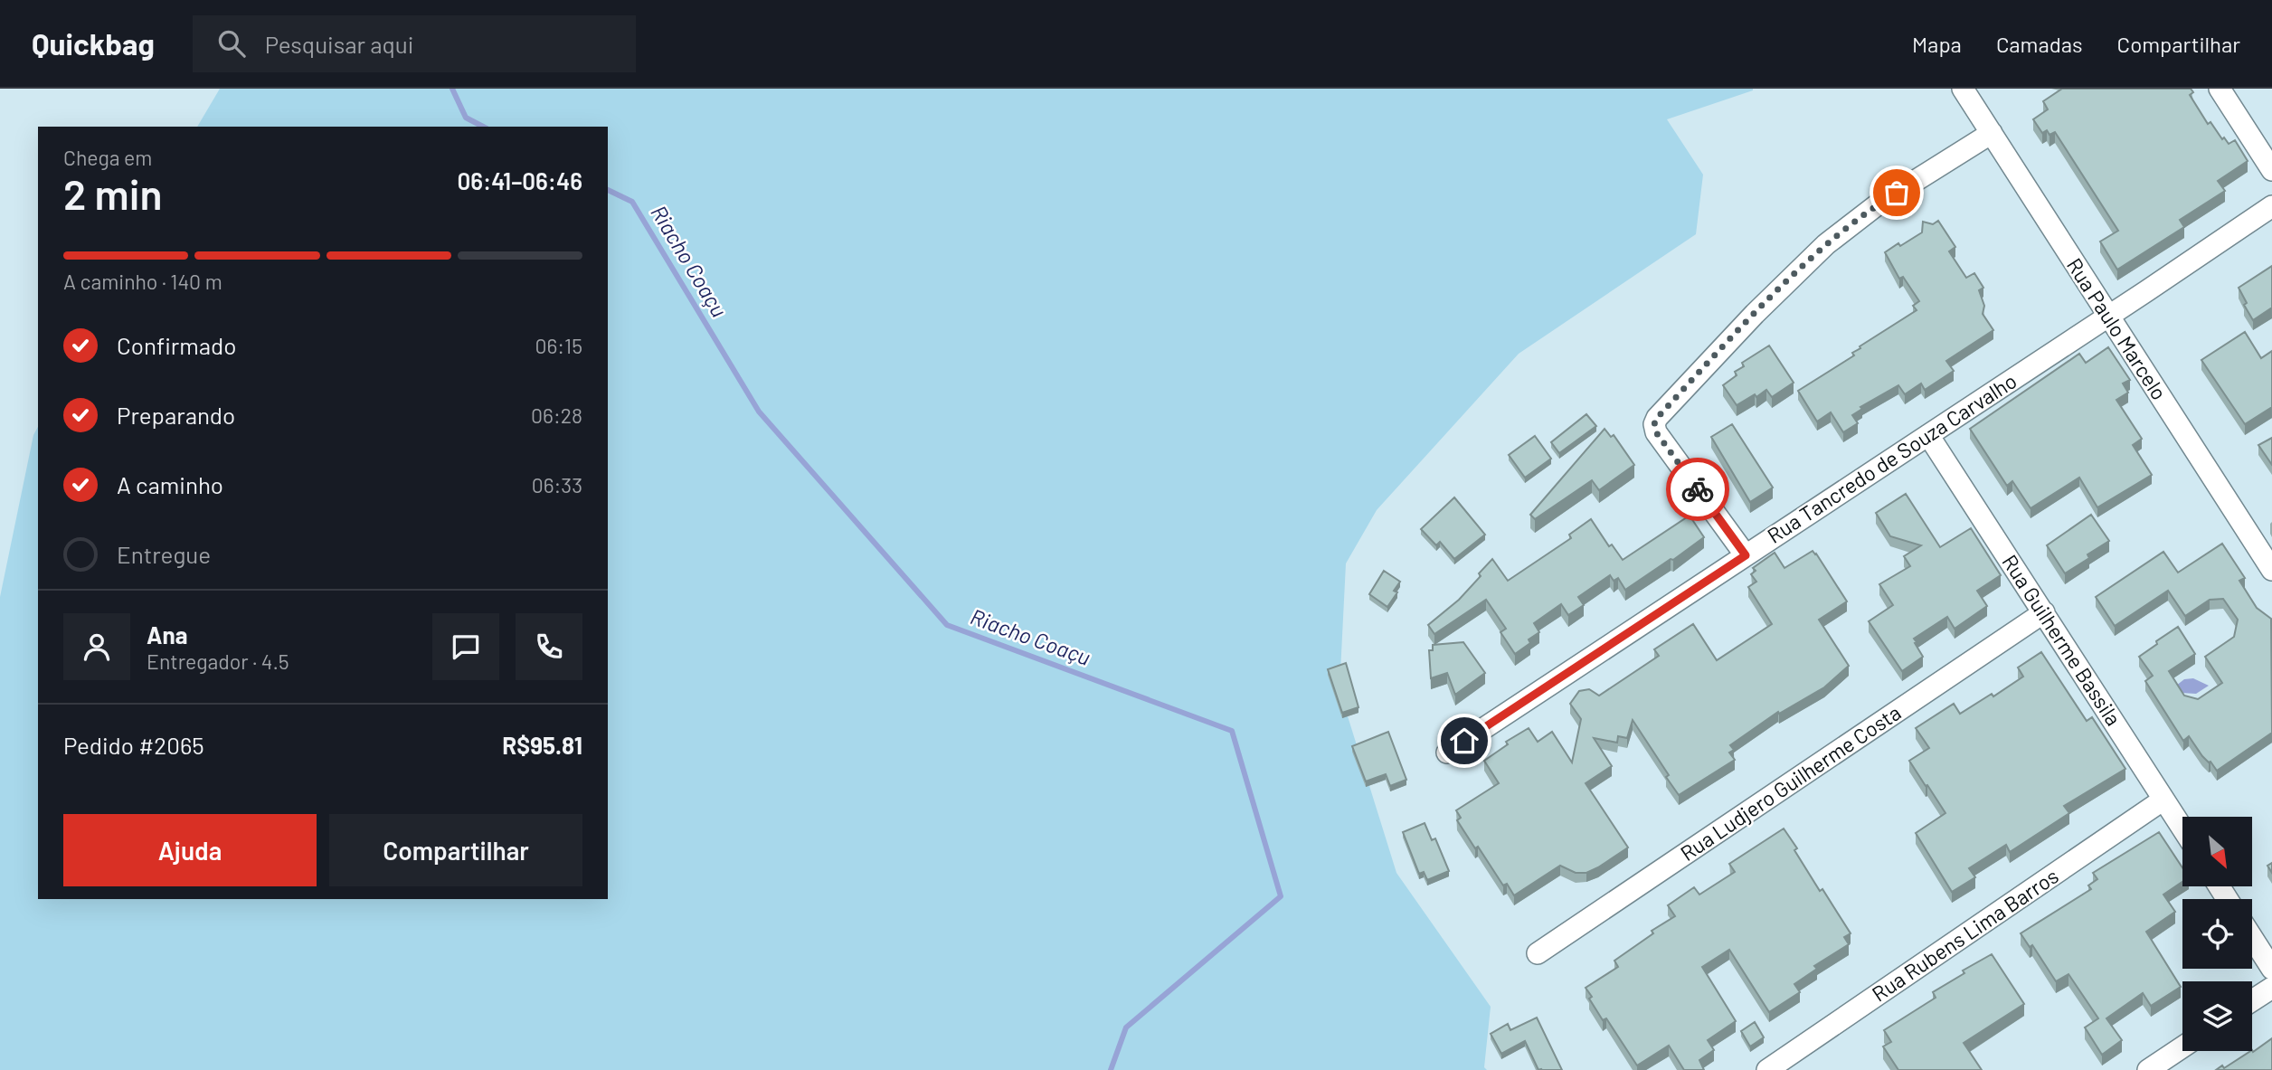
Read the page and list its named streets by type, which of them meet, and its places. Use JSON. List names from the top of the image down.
{
  "streets": {
    "street": [
      "Rua Paulo Marcelo",
      "Rua Tancredo de Souza Carvalho",
      "Rua Guilherme Bassila",
      "Rua Ludjero Guilherme Costa",
      "Rua Rubens Lima Barros"
    ]
  },
  "crossings": [
    ["Rua Paulo Marcelo", "Rua Tancredo de Souza Carvalho"],
    ["Rua Tancredo de Souza Carvalho", "Rua Guilherme Bassila"],
    ["Rua Guilherme Bassila", "Rua Ludjero Guilherme Costa"],
    ["Rua Guilherme Bassila", "Rua Rubens Lima Barros"]
  ],
  "water": ["Riacho Coaçu"],
  "north": "bottom right",
  "page": {
    "header": "Quickbag",
    "search": "Pesquisar aqui",
    "nav": ["Mapa", "Camadas", "Compartilhar"],
    "heading": ["2 min", "Chega em", "06:41–06:46"],
    "panel": [
      "Ana",
      "Entregador · 4.5",
      "Pedido #2065",
      "R$95.81"
    ],
    "bar": "A caminho · 140 m",
    "list": [
      ["Confirmado", "06:15"],
      ["Preparando", "06:28"],
      ["A caminho", "06:33"],
      "Entregue"
    ],
    "buttons": ["Ajuda", "Compartilhar"]
  }
}
